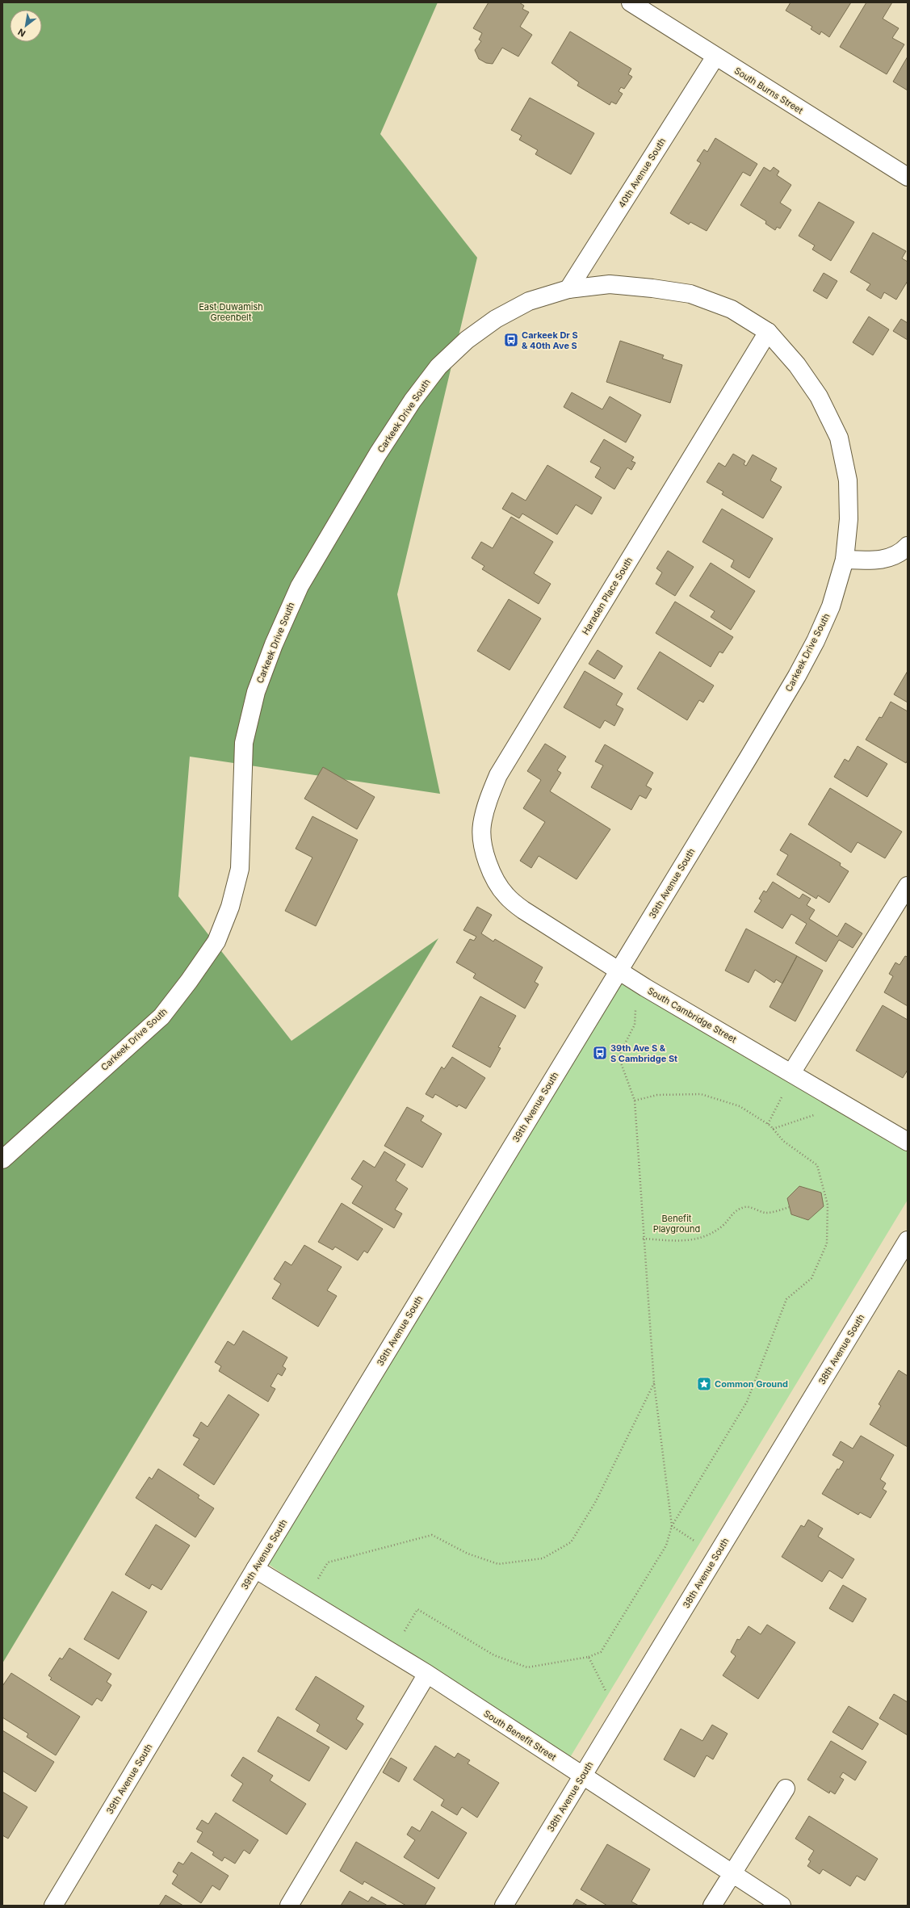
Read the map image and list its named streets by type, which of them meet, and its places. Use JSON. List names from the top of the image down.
{
  "streets": {
    "street": [
      "South Burns Street",
      "40th Avenue South",
      "Carkeek Drive South",
      "Haraden Place South",
      "39th Avenue South",
      "South Cambridge Street",
      "38th Avenue South",
      "South Benefit Street"
    ]
  },
  "crossings": [
    ["South Burns Street", "40th Avenue South"],
    ["40th Avenue South", "Carkeek Drive South"],
    ["Carkeek Drive South", "Haraden Place South"],
    ["Carkeek Drive South", "39th Avenue South"],
    ["Haraden Place South", "South Cambridge Street"],
    ["39th Avenue South", "South Cambridge Street"],
    ["39th Avenue South", "South Benefit Street"],
    ["38th Avenue South", "South Benefit Street"]
  ],
  "parks": ["East Duwamish Greenbelt", "Benefit Playground"],
  "places": {
    "bus stop": ["Carkeek Dr S & 40th Ave S", "39th Ave S & S Cambridge St"],
    "place": ["Common Ground"]
  },
  "north": "bottom left"
}
